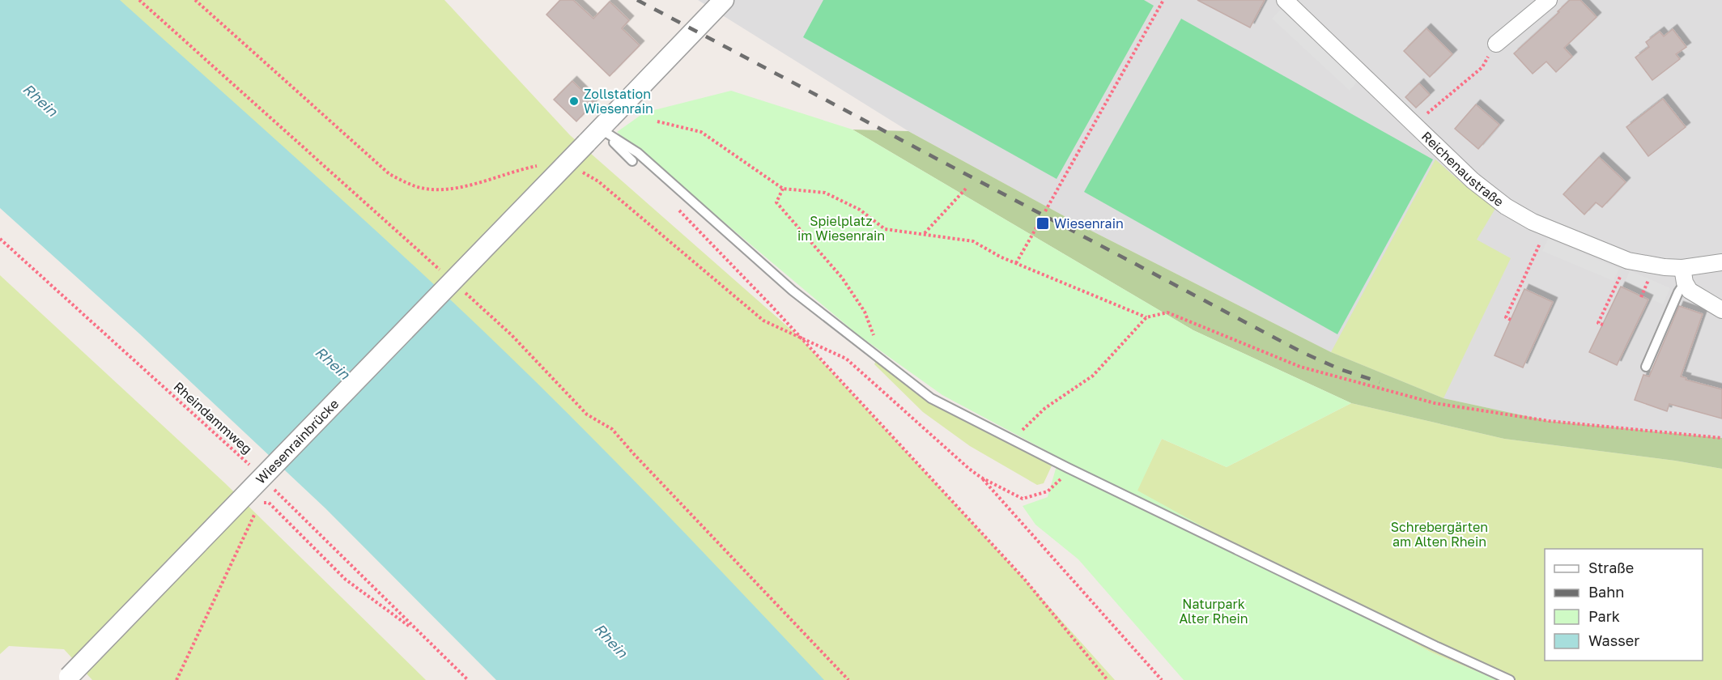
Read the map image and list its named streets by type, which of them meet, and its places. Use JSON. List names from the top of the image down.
{
  "streets": {
    "street": ["Reichenaustraße", "Wiesenrainbrücke"],
    "path": ["Rheindammweg"]
  },
  "water": ["Rhein"],
  "parks": ["Spielplatz im Wiesenrain", "Schrebergärten am Alten Rhein", "Naturpark Alter Rhein"],
  "places": {
    "other": ["Zollstation Wiesenrain"],
    "transit": ["Wiesenrain"]
  },
  "legend": [
    "Straße",
    "Bahn",
    "Park",
    "Wasser"
  ]
}
